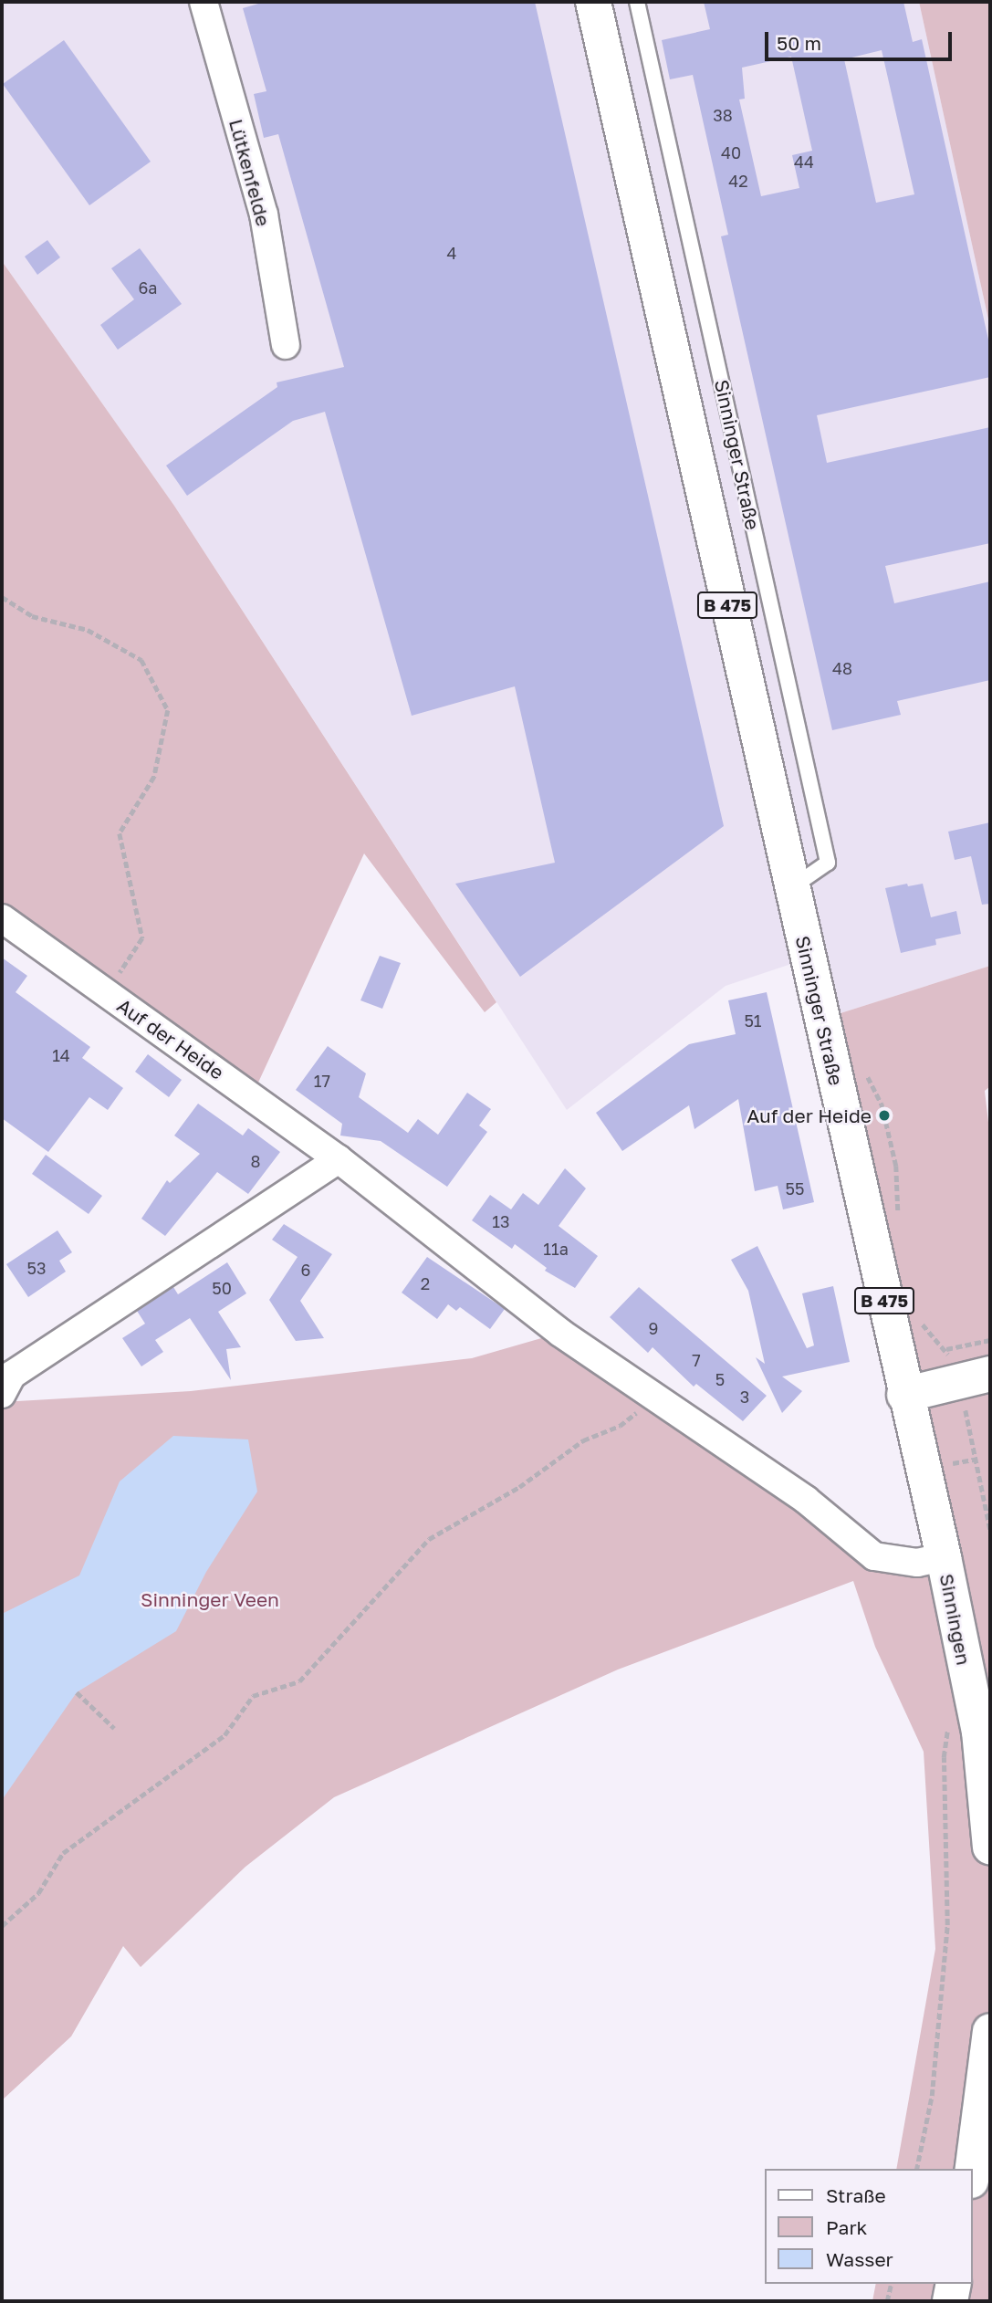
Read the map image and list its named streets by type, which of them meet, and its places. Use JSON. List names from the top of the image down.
{
  "streets": {
    "main road": ["Sinninger Straße", "B 475", "Sinningen"],
    "street": ["Lütkenfelde", "Auf der Heide"]
  },
  "crossings": [
    ["Sinninger Straße", "Sinningen"],
    ["Auf der Heide", "Sinningen"]
  ],
  "parks": ["Sinninger Veen"],
  "places": ["Auf der Heide"],
  "house_numbers": [
    "38",
    "40",
    "44",
    "42",
    "4",
    "6a",
    "48",
    "51",
    "14",
    "17",
    "8",
    "55",
    "13",
    "11a",
    "53",
    "6",
    "2",
    "50",
    "9",
    "7",
    "5",
    "3"
  ],
  "legend": ["Straße", "Park", "Wasser"],
  "scale_bar": "50 m"
}
